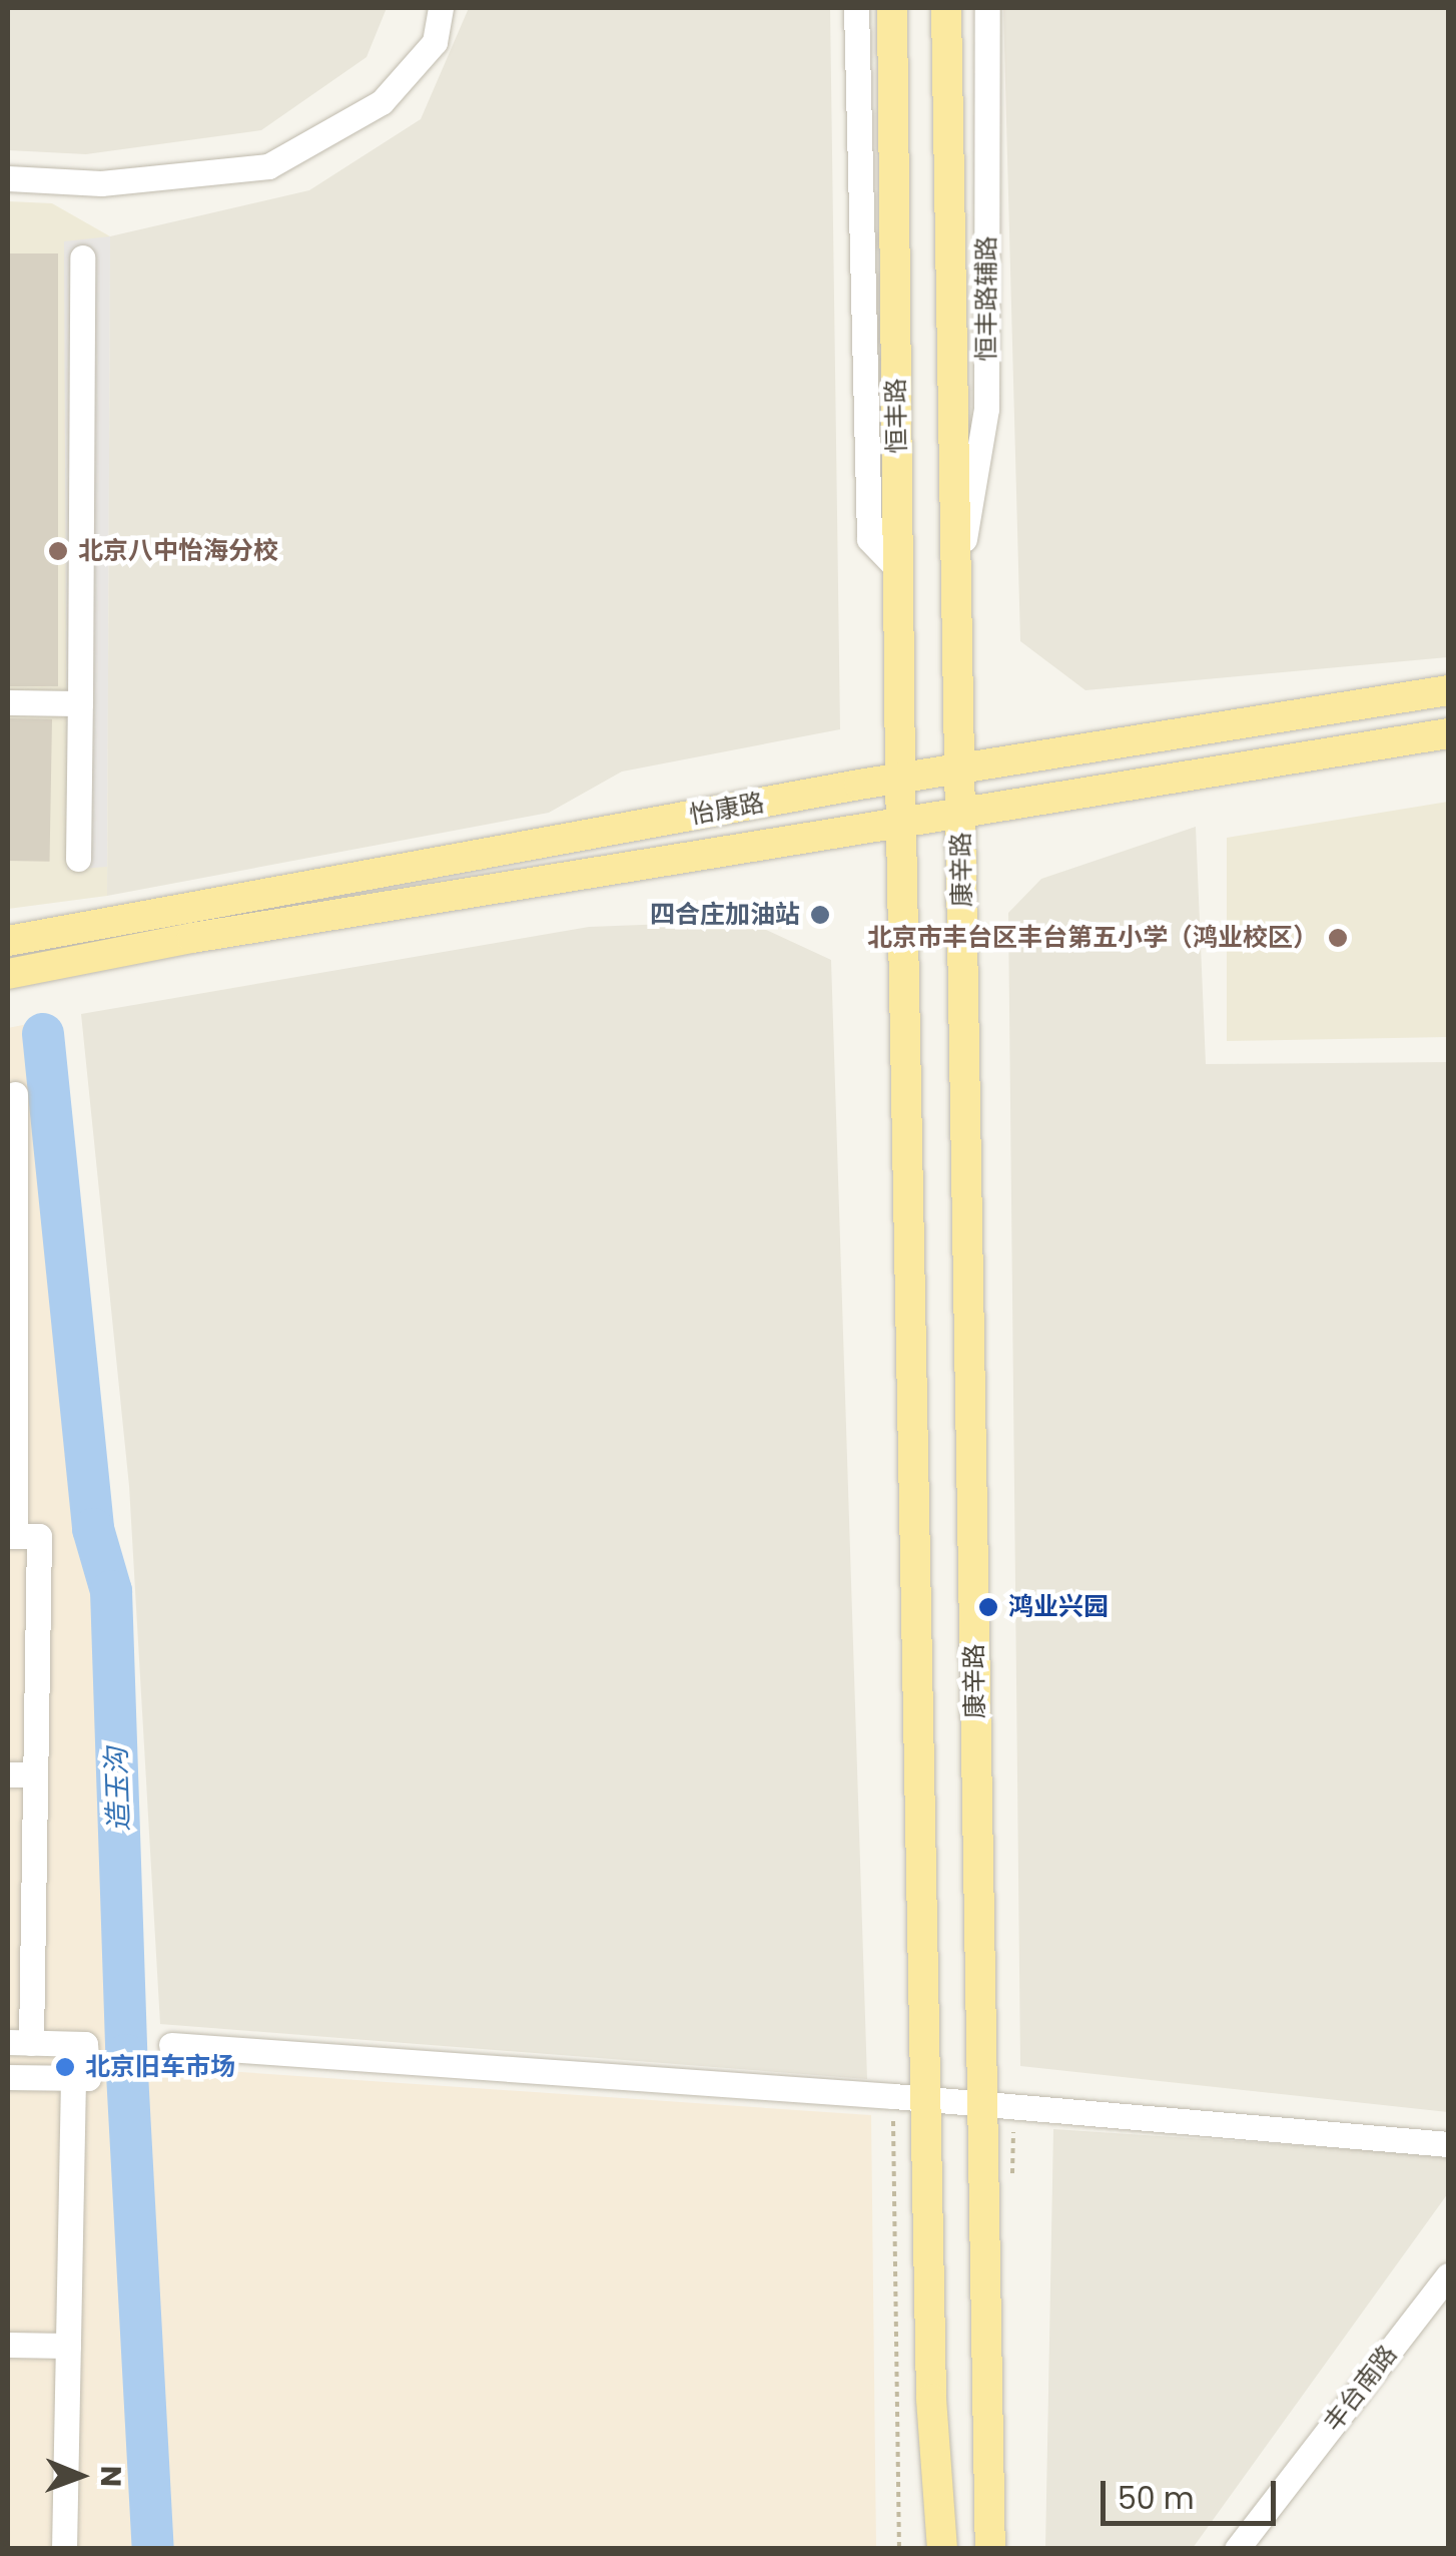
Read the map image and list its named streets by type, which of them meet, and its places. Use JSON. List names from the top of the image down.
{
  "streets": {
    "main road": ["恒丰路", "怡康路", "康辛路"],
    "street": ["恒丰路辅路", "丰台南路"]
  },
  "crossings": [
    ["恒丰路", "怡康路"],
    ["怡康路", "康辛路"]
  ],
  "water": ["造玉沟"],
  "places": [
    "北京八中怡海分校",
    "四合庄加油站",
    "北京市丰台区丰台第五小学（鸿业校区）",
    "鸿业兴园",
    "北京旧车市场"
  ],
  "scale_bar": "50 m",
  "north": "right"
}
